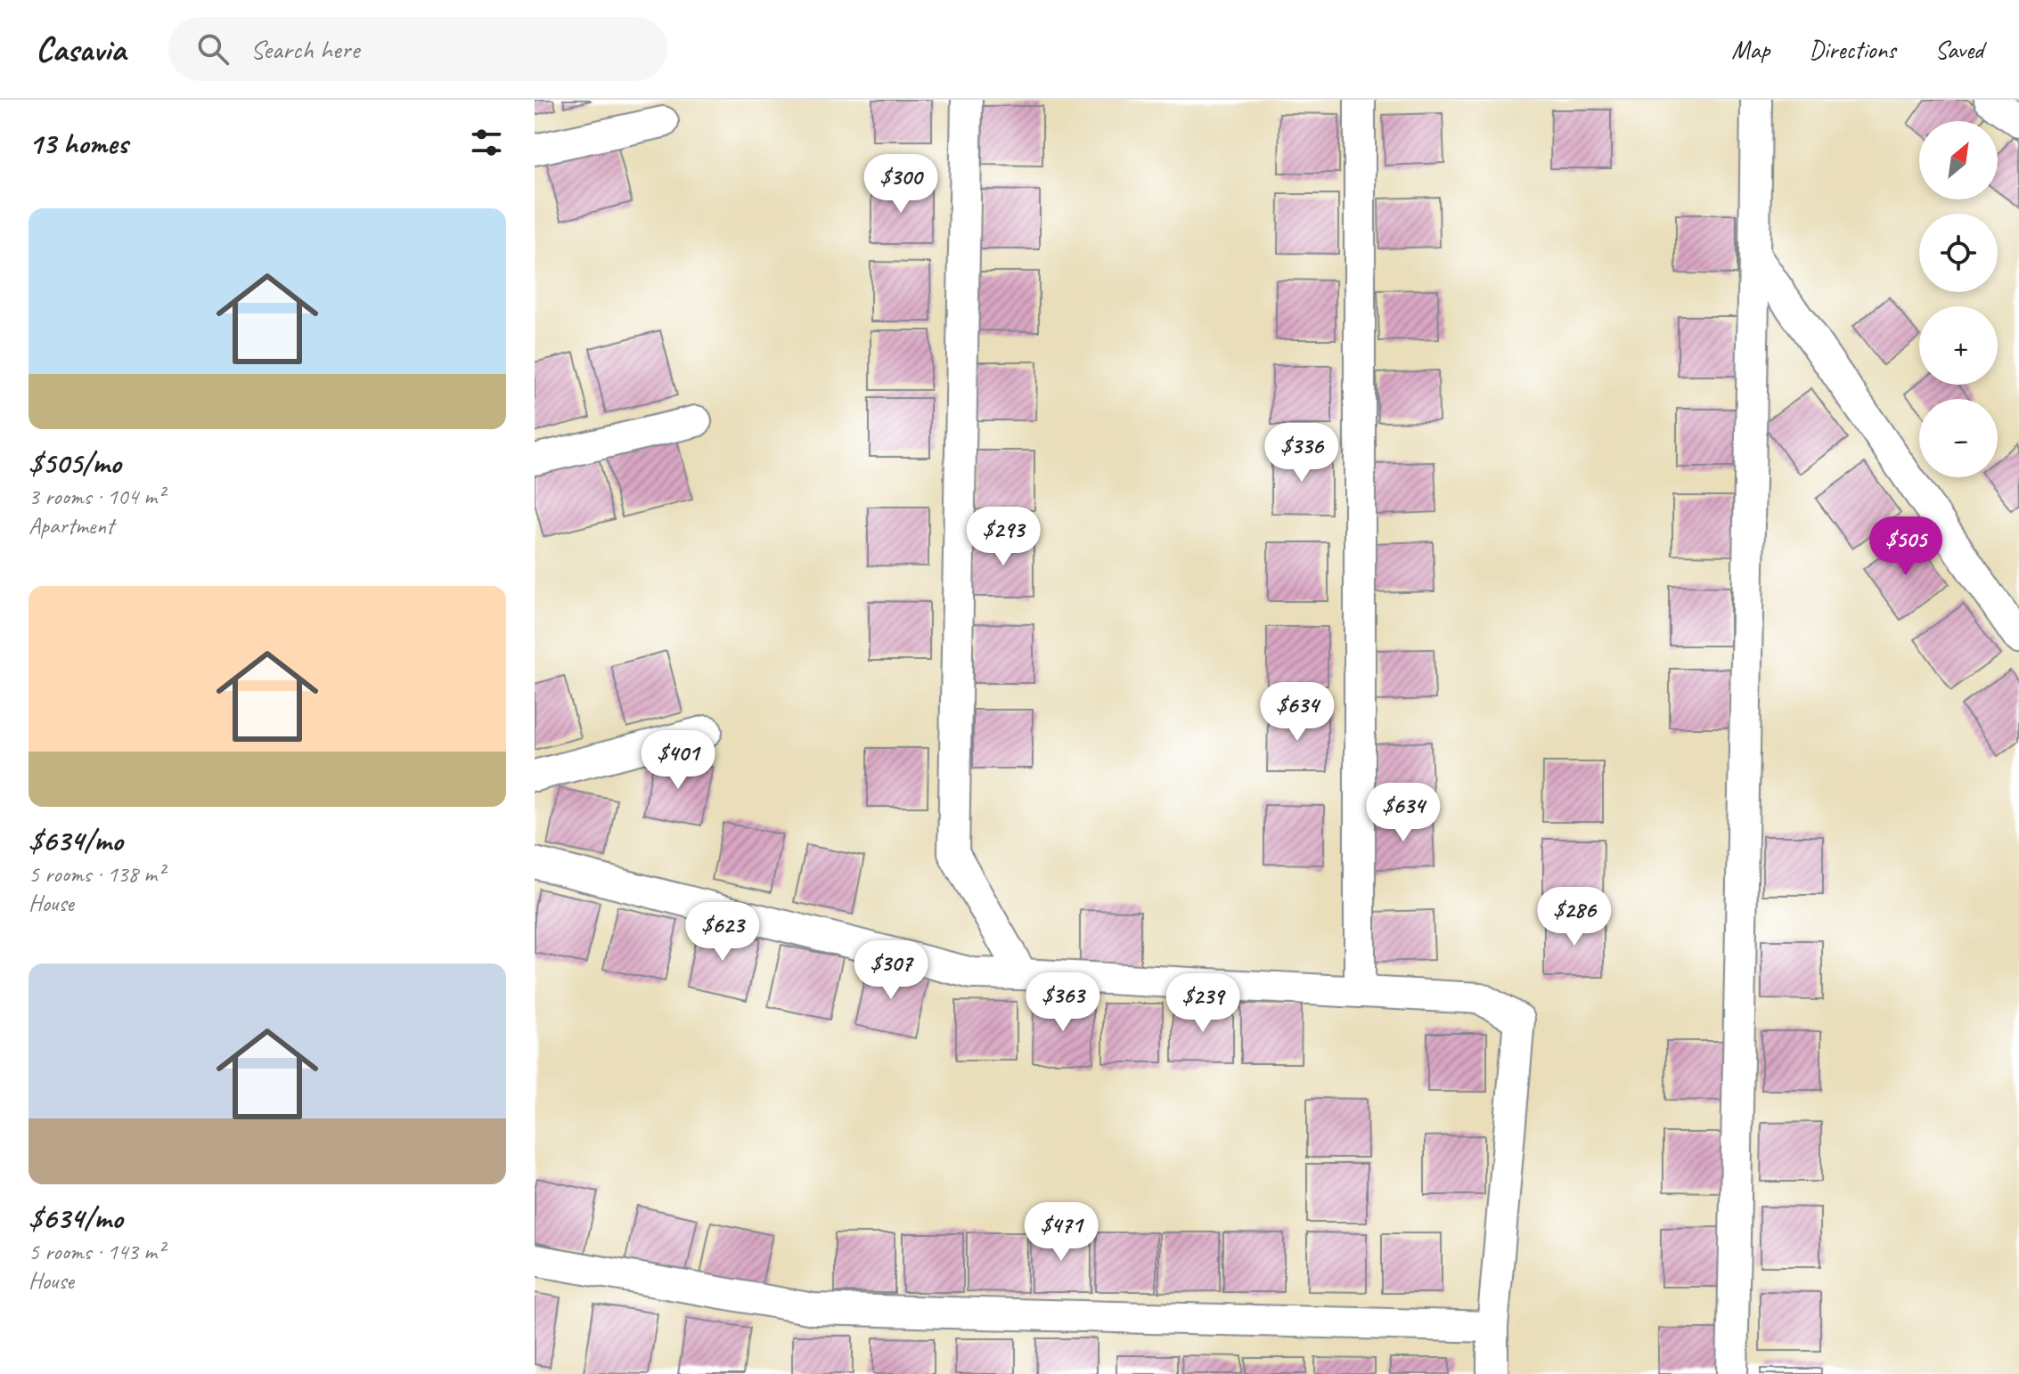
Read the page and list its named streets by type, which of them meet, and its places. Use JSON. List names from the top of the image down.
{
  "north": "top right",
  "page": {
    "header": "Casavia",
    "search": "Search here",
    "nav": ["Map", "Directions", "Saved"],
    "heading": "13 homes",
    "map_buttons": ["+", "−"],
    "price": [
      "$300",
      "$336",
      "$293",
      "$505",
      "$634",
      "$401",
      "$634",
      "$286",
      "$623",
      "$307",
      "$363",
      "$239",
      "$471"
    ],
    "list": [
      {
        "name": "$505/mo",
        "note": "3 rooms · 104 m² · Apartment"
      },
      {
        "name": "$634/mo",
        "note": "5 rooms · 138 m² · House"
      },
      {
        "name": "$634/mo",
        "note": "5 rooms · 143 m² · House"
      }
    ]
  }
}
